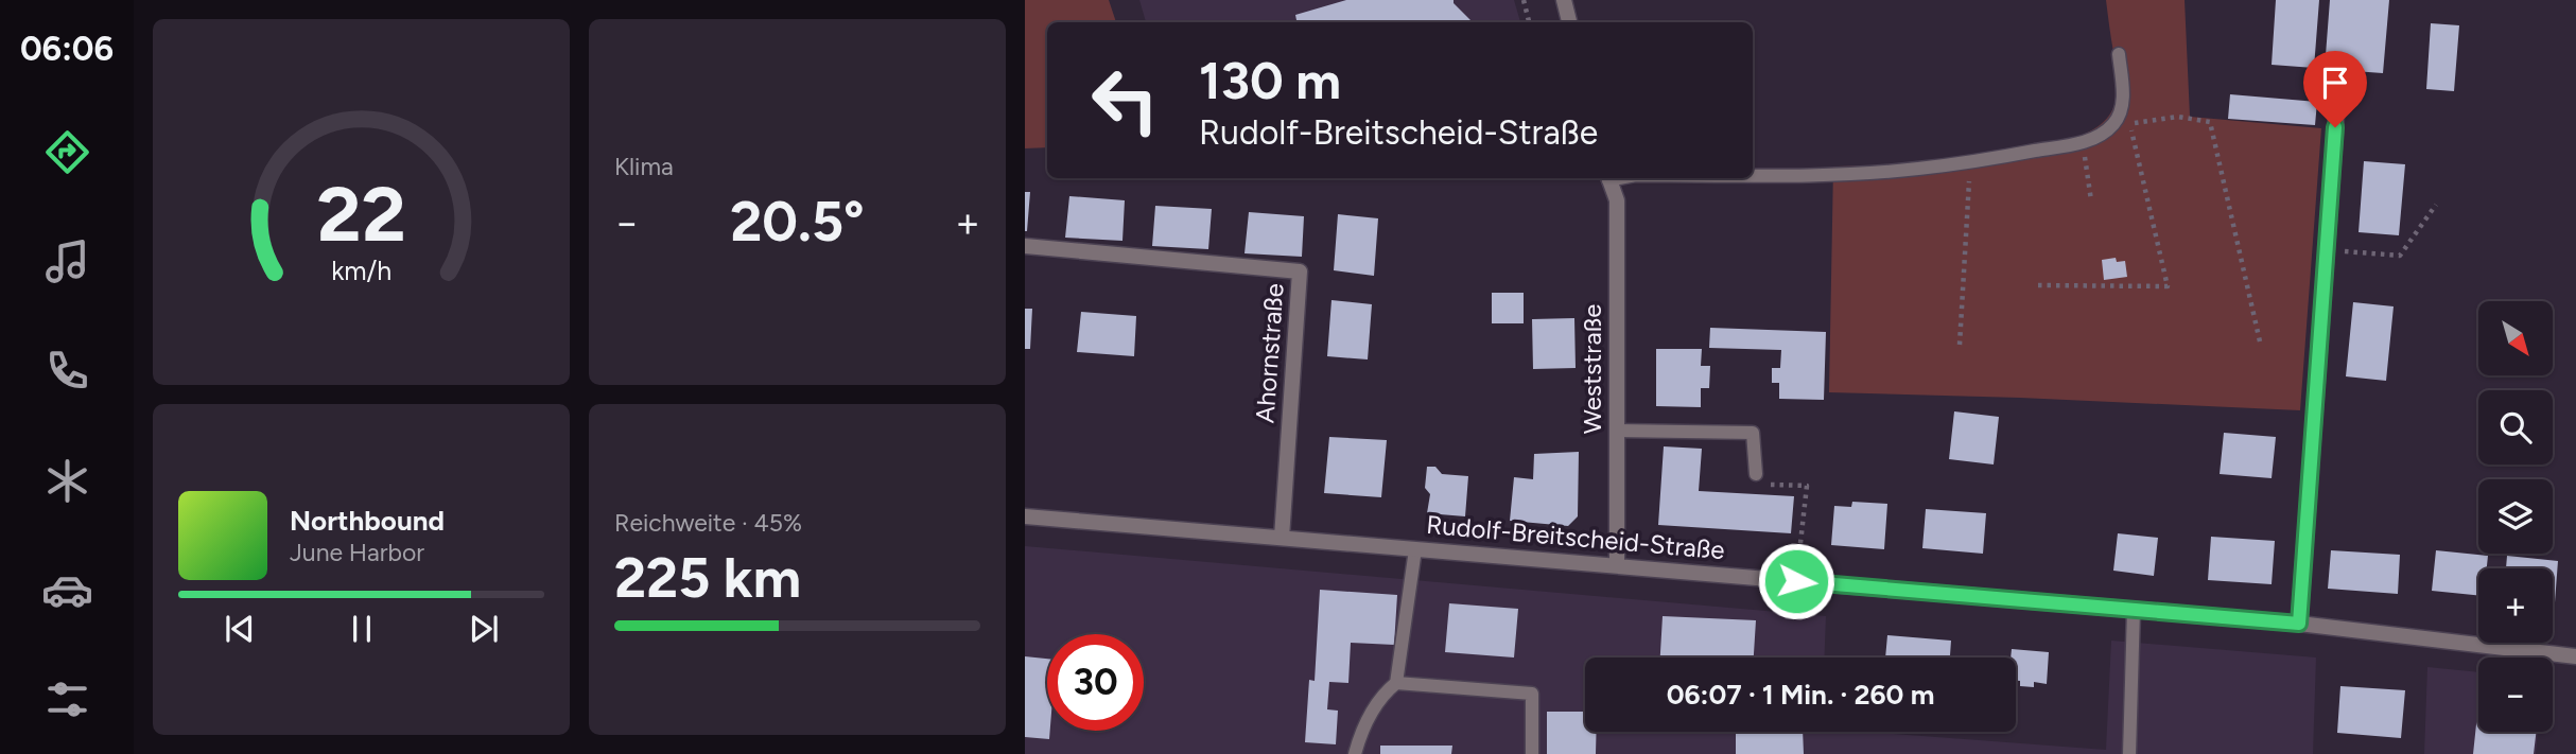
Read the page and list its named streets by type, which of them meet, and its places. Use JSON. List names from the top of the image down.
{
  "streets": {
    "street": ["Ahornstraße", "Weststraße", "Rudolf-Breitscheid-Straße"]
  },
  "crossings": [
    ["Ahornstraße", "Rudolf-Breitscheid-Straße"],
    ["Weststraße", "Rudolf-Breitscheid-Straße"]
  ],
  "north": "bottom right",
  "page": {
    "tabs": "06:06",
    "tile": [
      "Klima",
      ["Reichweite · 45%", "225 km"]
    ],
    "turn": ["130 m", "Rudolf-Breitscheid-Straße"],
    "heat": ["−", "20.5°", "+"],
    "map_buttons": ["+", "−"],
    "song": ["Northbound", "June Harbor"],
    "limit": "30",
    "trip": "06:07 · 1 Min. · 260 m",
    "gauge": ["22", "km/h"]
  }
}
